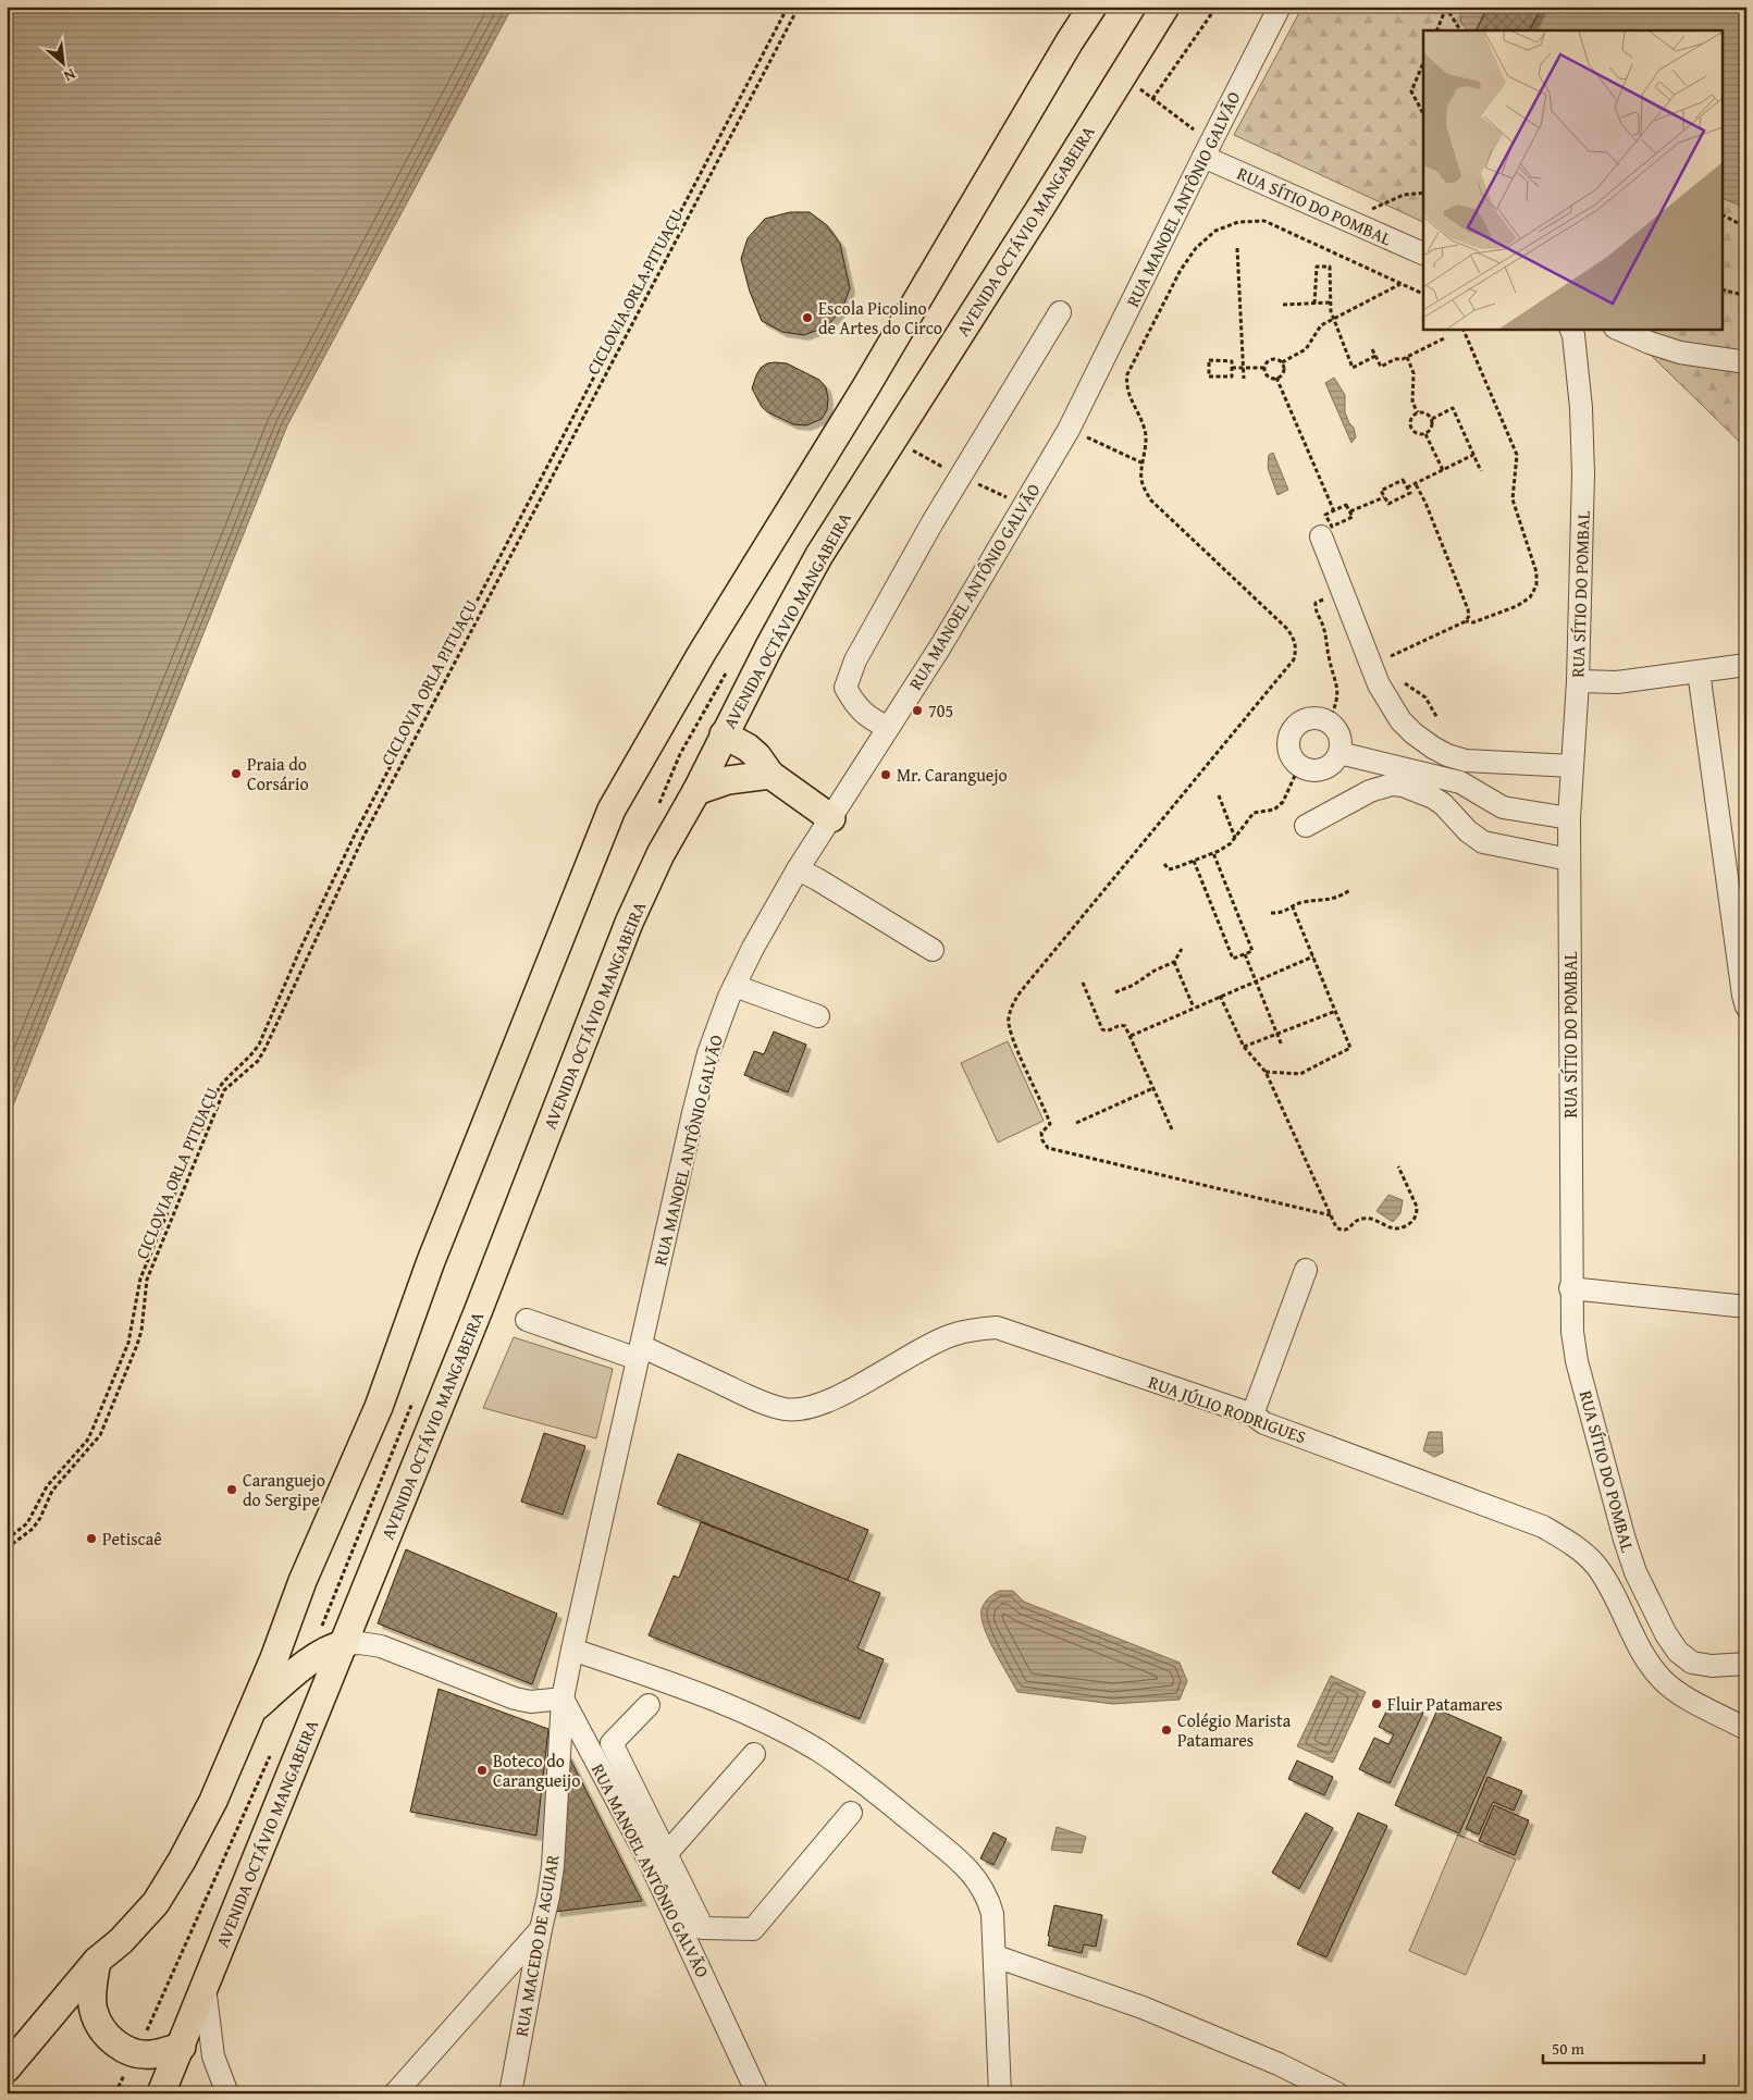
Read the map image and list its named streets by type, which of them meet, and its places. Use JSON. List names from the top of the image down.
{
  "streets": {
    "main road": ["AVENIDA OCTÁVIO MANGABEIRA"],
    "street": [
      "RUA MANOEL ANTÔNIO GALVÃO",
      "RUA SÍTIO DO POMBAL",
      "RUA JÚLIO RODRIGUES",
      "RUA MACEDO DE AGUIAR"
    ],
    "path": ["CICLOVIA ORLA PITUAÇU"]
  },
  "crossings": [
    ["RUA MANOEL ANTÔNIO GALVÃO", "RUA SÍTIO DO POMBAL"],
    ["RUA MANOEL ANTÔNIO GALVÃO", "RUA JÚLIO RODRIGUES"],
    ["RUA MANOEL ANTÔNIO GALVÃO", "RUA MACEDO DE AGUIAR"]
  ],
  "places": [
    "Escola Picolino de Artes do Circo",
    "705",
    "Praia do Corsário",
    "Mr. Caranguejo",
    "Caranguejo do Sergipe",
    "Petiscaê",
    "Fluir Patamares",
    "Colégio Marista Patamares",
    "Boteco do Carangueijo"
  ],
  "scale_bar": "50 m",
  "north": "bottom right"
}
